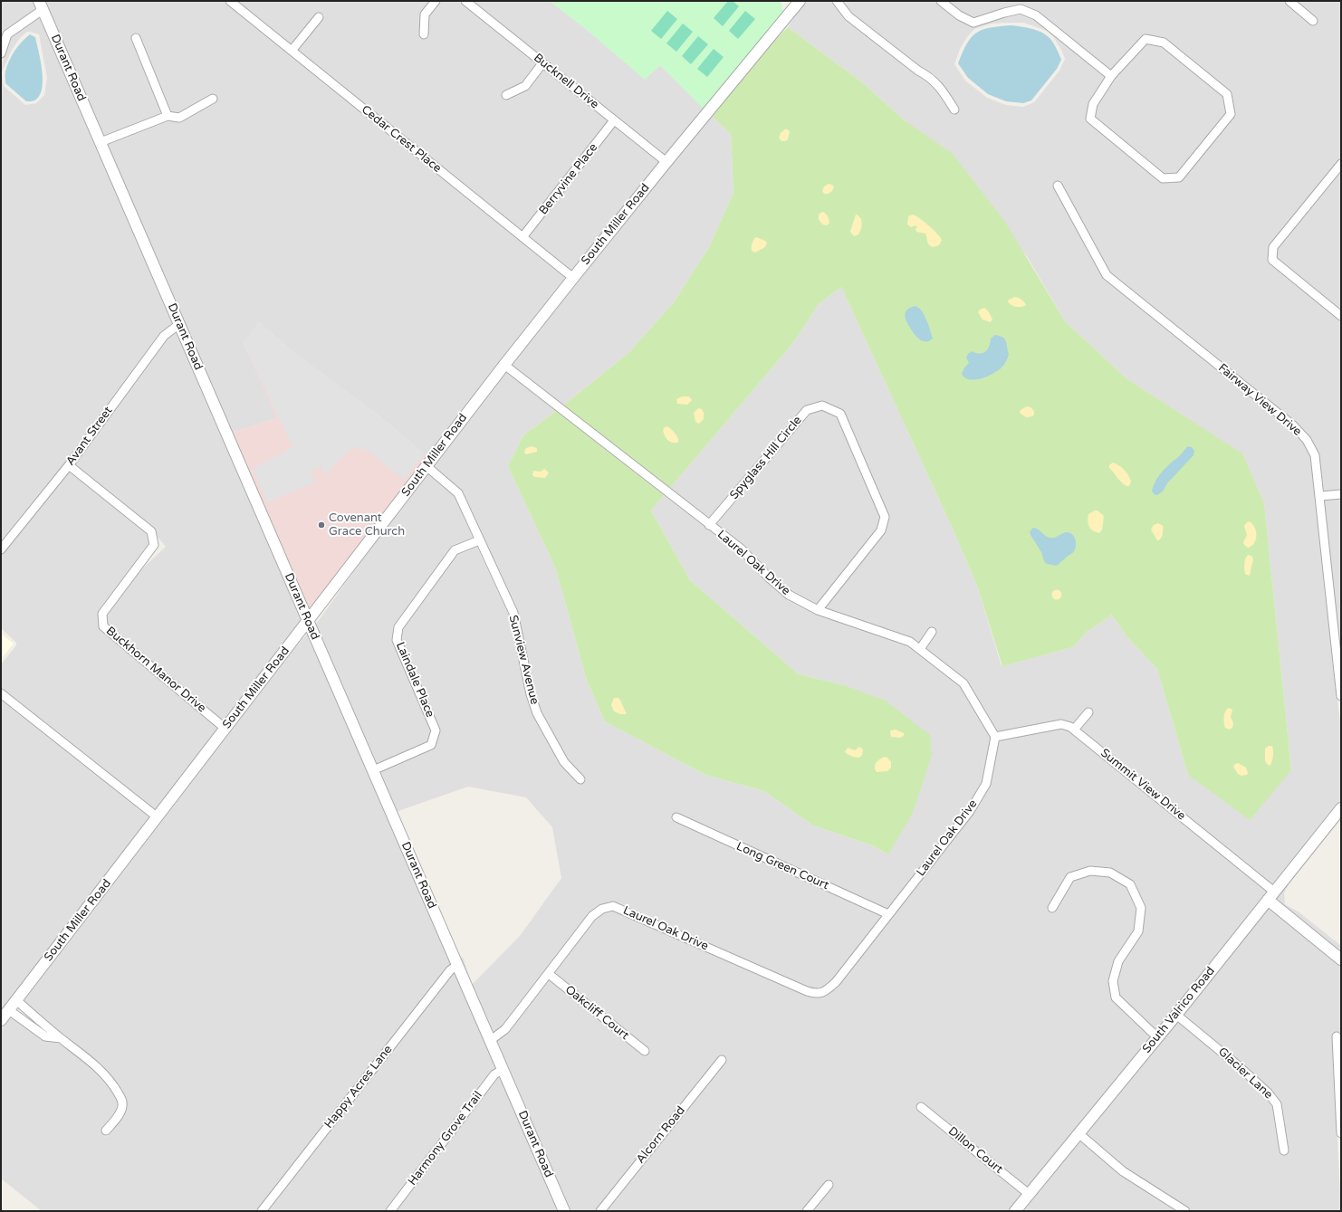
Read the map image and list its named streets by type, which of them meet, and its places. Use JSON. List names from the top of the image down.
{
  "streets": {
    "street": [
      "Durant Road",
      "Bucknell Drive",
      "Cedar Crest Place",
      "Berryvine Place",
      "South Miller Road",
      "Fairway View Drive",
      "Avant Street",
      "Spyglass Hill Circle",
      "Laurel Oak Drive",
      "Sunview Avenue",
      "Buckhorn Manor Drive",
      "Laindale Place",
      "Summit View Drive",
      "Long Green Court",
      "South Valrico Road",
      "Oakcliff Court",
      "Glacier Lane",
      "Happy Acres Lane",
      "Alcorn Road",
      "Harmony Grove Trail",
      "Dillon Court"
    ]
  },
  "crossings": [
    ["Durant Road", "South Miller Road"],
    ["Durant Road", "Avant Street"],
    ["Durant Road", "Laurel Oak Drive"],
    ["Durant Road", "Laindale Place"],
    ["Durant Road", "Happy Acres Lane"],
    ["Durant Road", "Harmony Grove Trail"],
    ["Bucknell Drive", "Berryvine Place"],
    ["Bucknell Drive", "South Miller Road"],
    ["Cedar Crest Place", "Berryvine Place"],
    ["Cedar Crest Place", "South Miller Road"],
    ["South Miller Road", "Laurel Oak Drive"],
    ["South Miller Road", "Sunview Avenue"],
    ["South Miller Road", "Buckhorn Manor Drive"],
    ["Avant Street", "Buckhorn Manor Drive"],
    ["Spyglass Hill Circle", "Laurel Oak Drive"],
    ["Laurel Oak Drive", "Summit View Drive"],
    ["Laurel Oak Drive", "Long Green Court"],
    ["Laurel Oak Drive", "Oakcliff Court"],
    ["Sunview Avenue", "Laindale Place"],
    ["Summit View Drive", "South Valrico Road"],
    ["South Valrico Road", "Glacier Lane"],
    ["South Valrico Road", "Dillon Court"]
  ],
  "places": ["Covenant Grace Church"]
}
